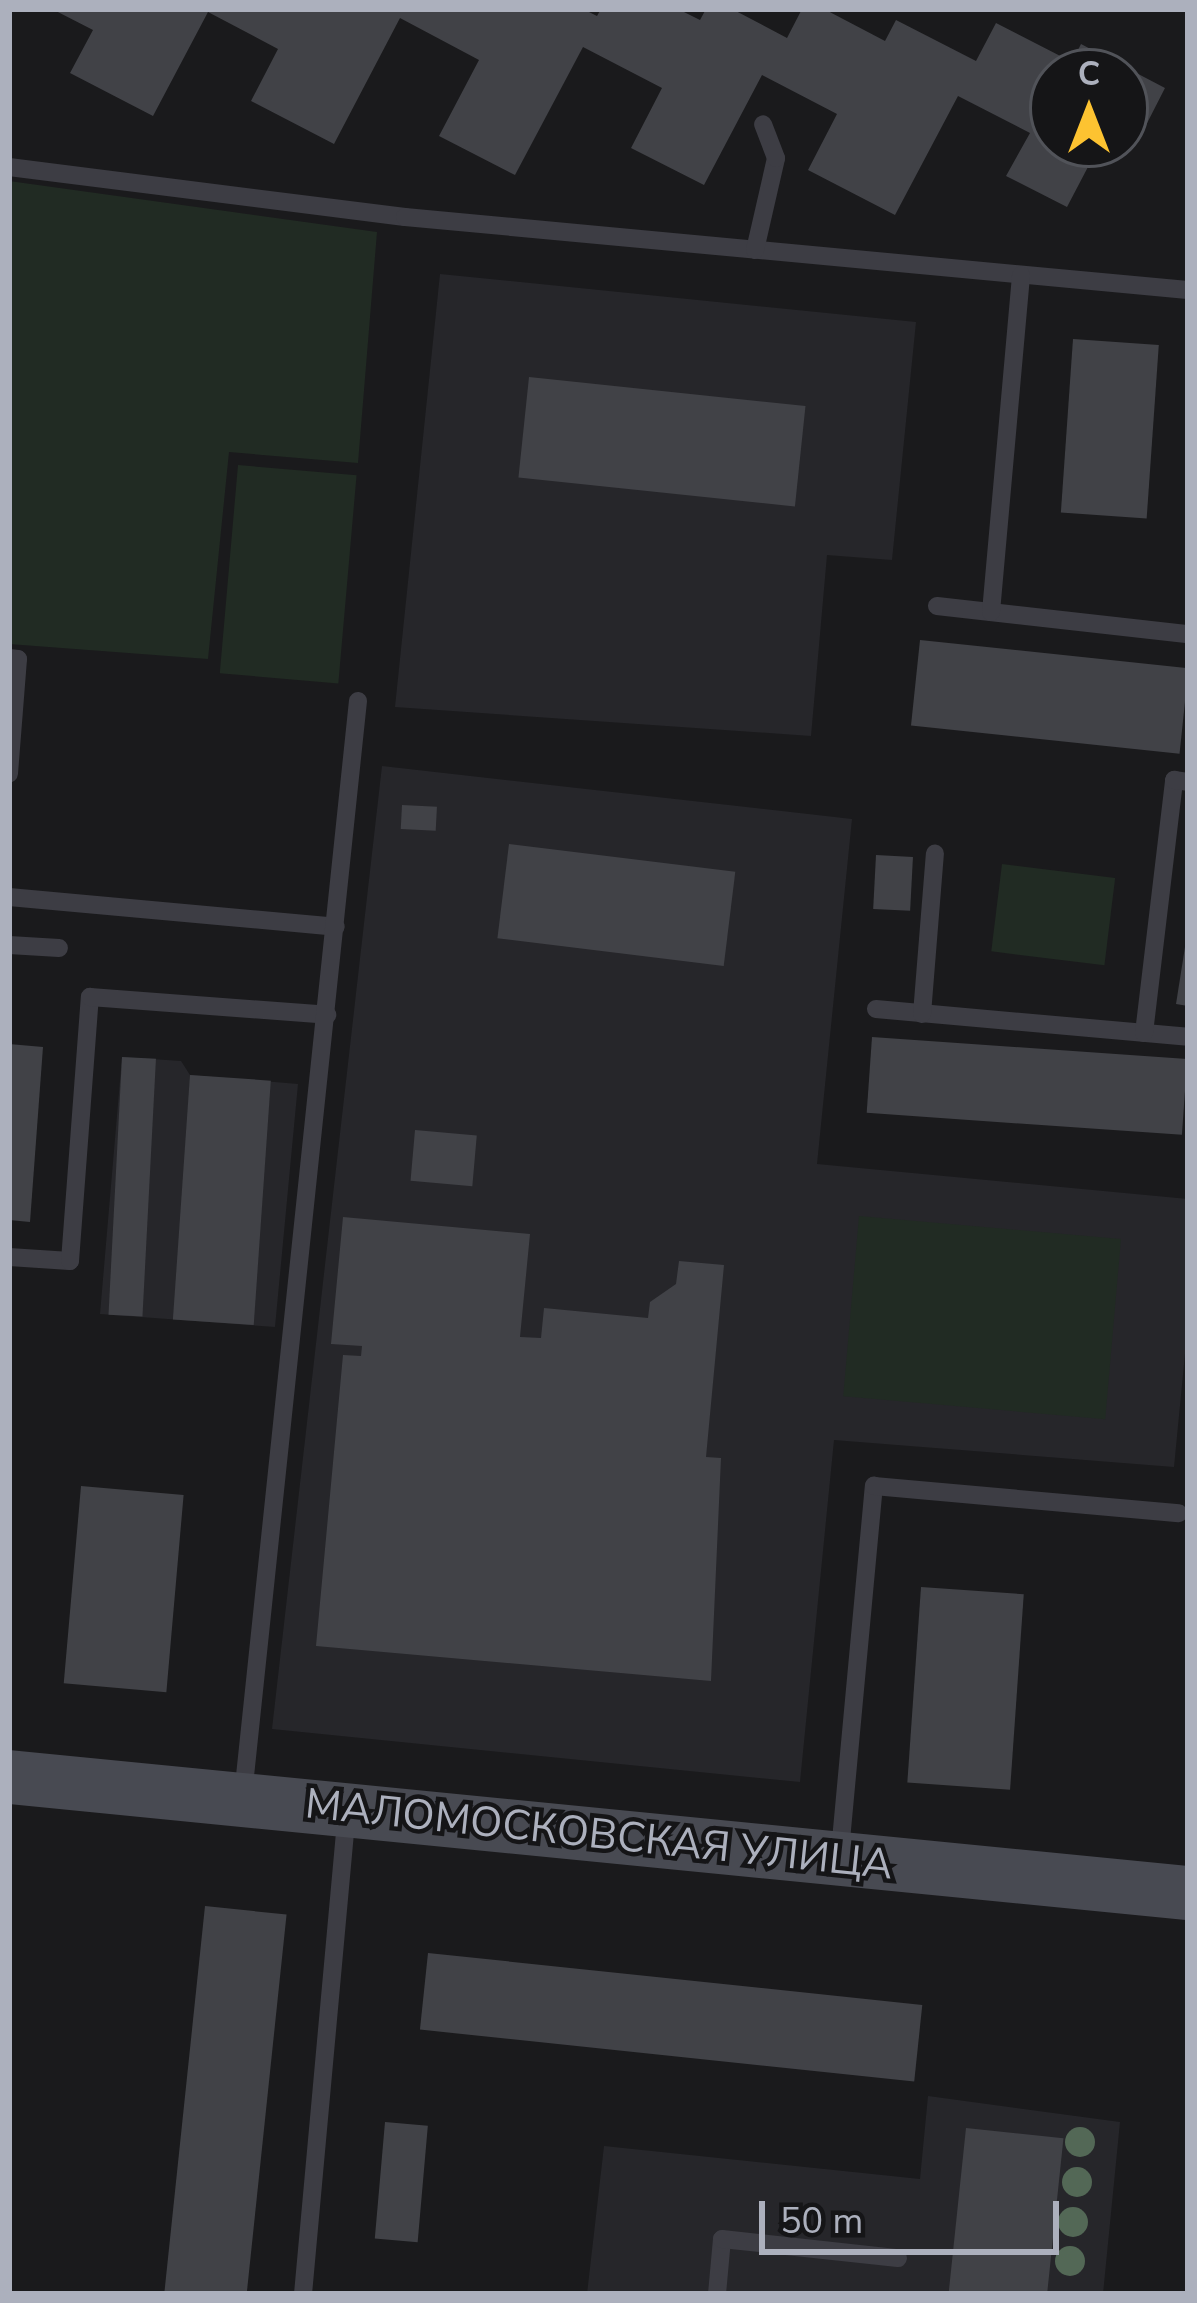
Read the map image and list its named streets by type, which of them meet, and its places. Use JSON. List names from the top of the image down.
{
  "streets": {
    "street": ["МАЛОМОСКОВСКАЯ УЛИЦА"]
  },
  "scale_bar": "50 m",
  "north": "top"
}
